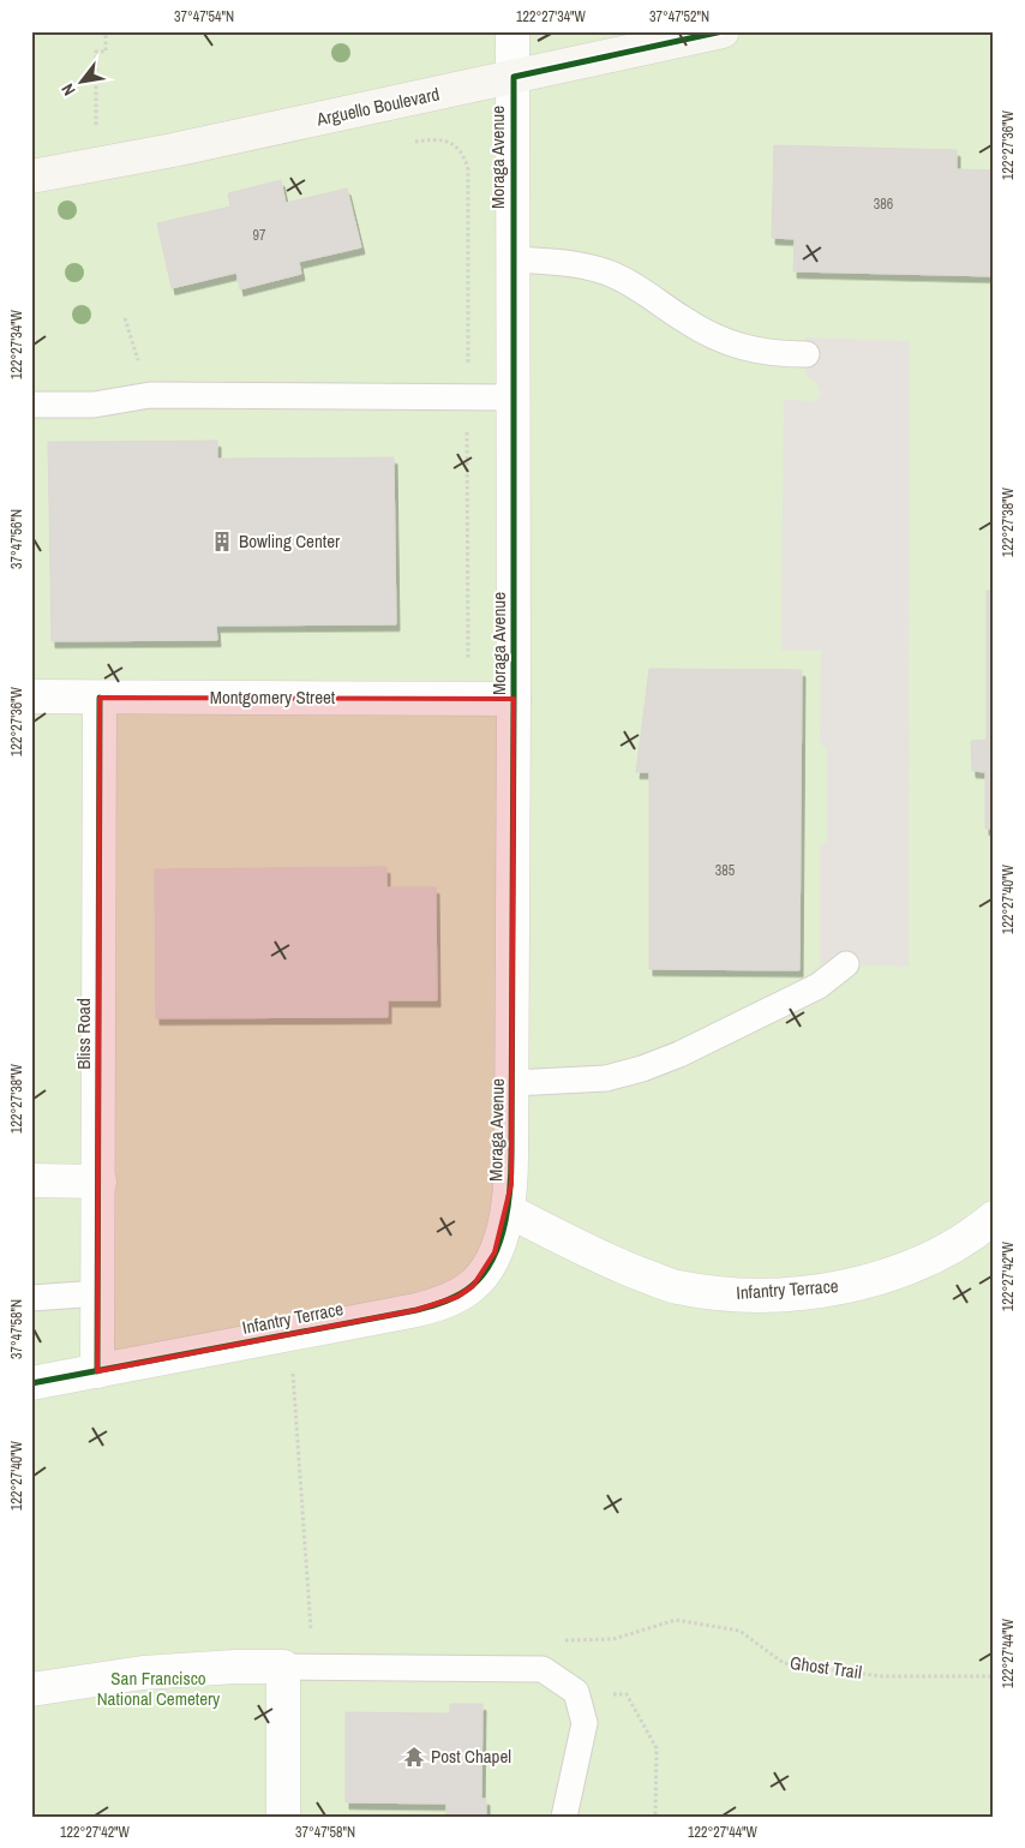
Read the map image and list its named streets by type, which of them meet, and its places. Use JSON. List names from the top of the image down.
{
  "streets": {
    "street": [
      "Arguello Boulevard",
      "Moraga Avenue",
      "Montgomery Street",
      "Bliss Road",
      "Infantry Terrace"
    ],
    "path": ["Ghost Trail"]
  },
  "crossings": [
    ["Arguello Boulevard", "Moraga Avenue"],
    ["Moraga Avenue", "Montgomery Street"],
    ["Moraga Avenue", "Infantry Terrace"],
    ["Montgomery Street", "Bliss Road"],
    ["Bliss Road", "Infantry Terrace"]
  ],
  "parks": ["San Francisco National Cemetery"],
  "places": {
    "building": ["Bowling Center"],
    "temple": ["Post Chapel"]
  },
  "house_numbers": ["386", "97", "385"],
  "north": "bottom left",
  "coordinates": [
    "37°47'54\"N",
    "122°27'34\"W",
    "37°47'52\"N",
    "122°27'36\"W",
    "122°27'38\"W",
    "37°47'56\"N",
    "122°27'40\"W",
    "122°27'42\"W",
    "37°47'58\"N",
    "122°27'44\"W"
  ]
}
